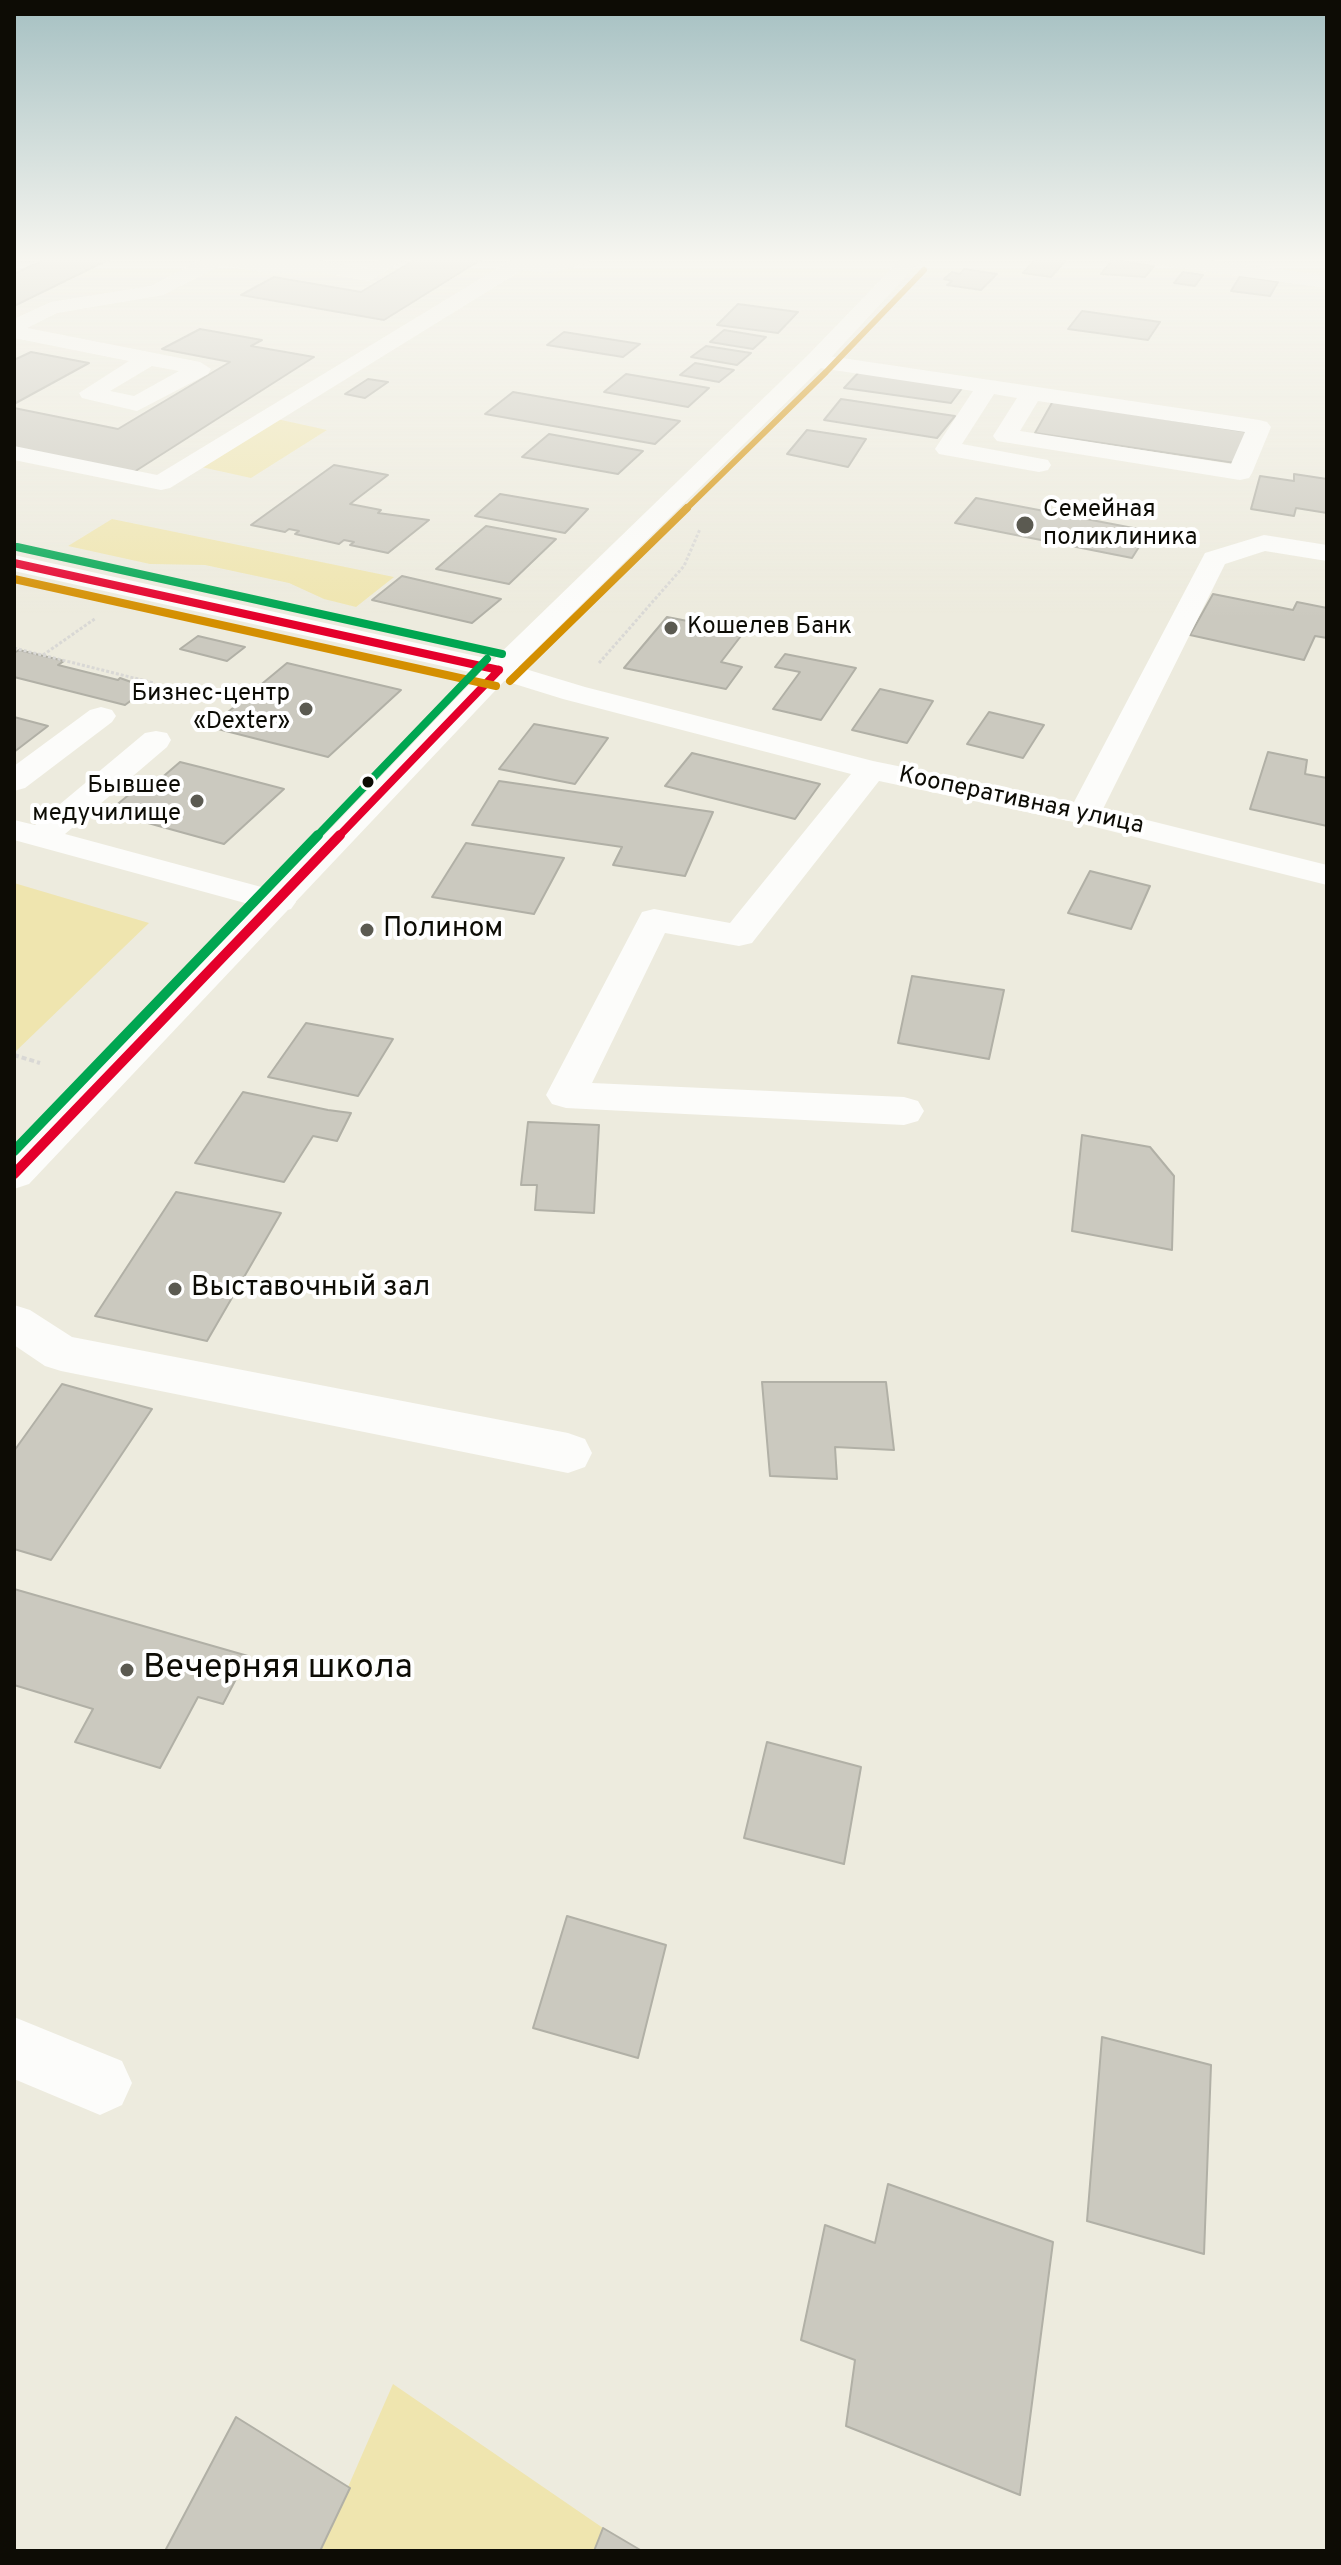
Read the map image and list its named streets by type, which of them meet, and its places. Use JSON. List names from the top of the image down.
{
  "streets": {
    "main road": ["Кооперативная улица"]
  },
  "places": [
    "Семейная поликлиника",
    "Кошелев Банк",
    "Бизнес-центр «Dexter»",
    "Бывшее медучилище",
    "Полином",
    "Выставочный зал",
    "Вечерняя школа"
  ]
}
